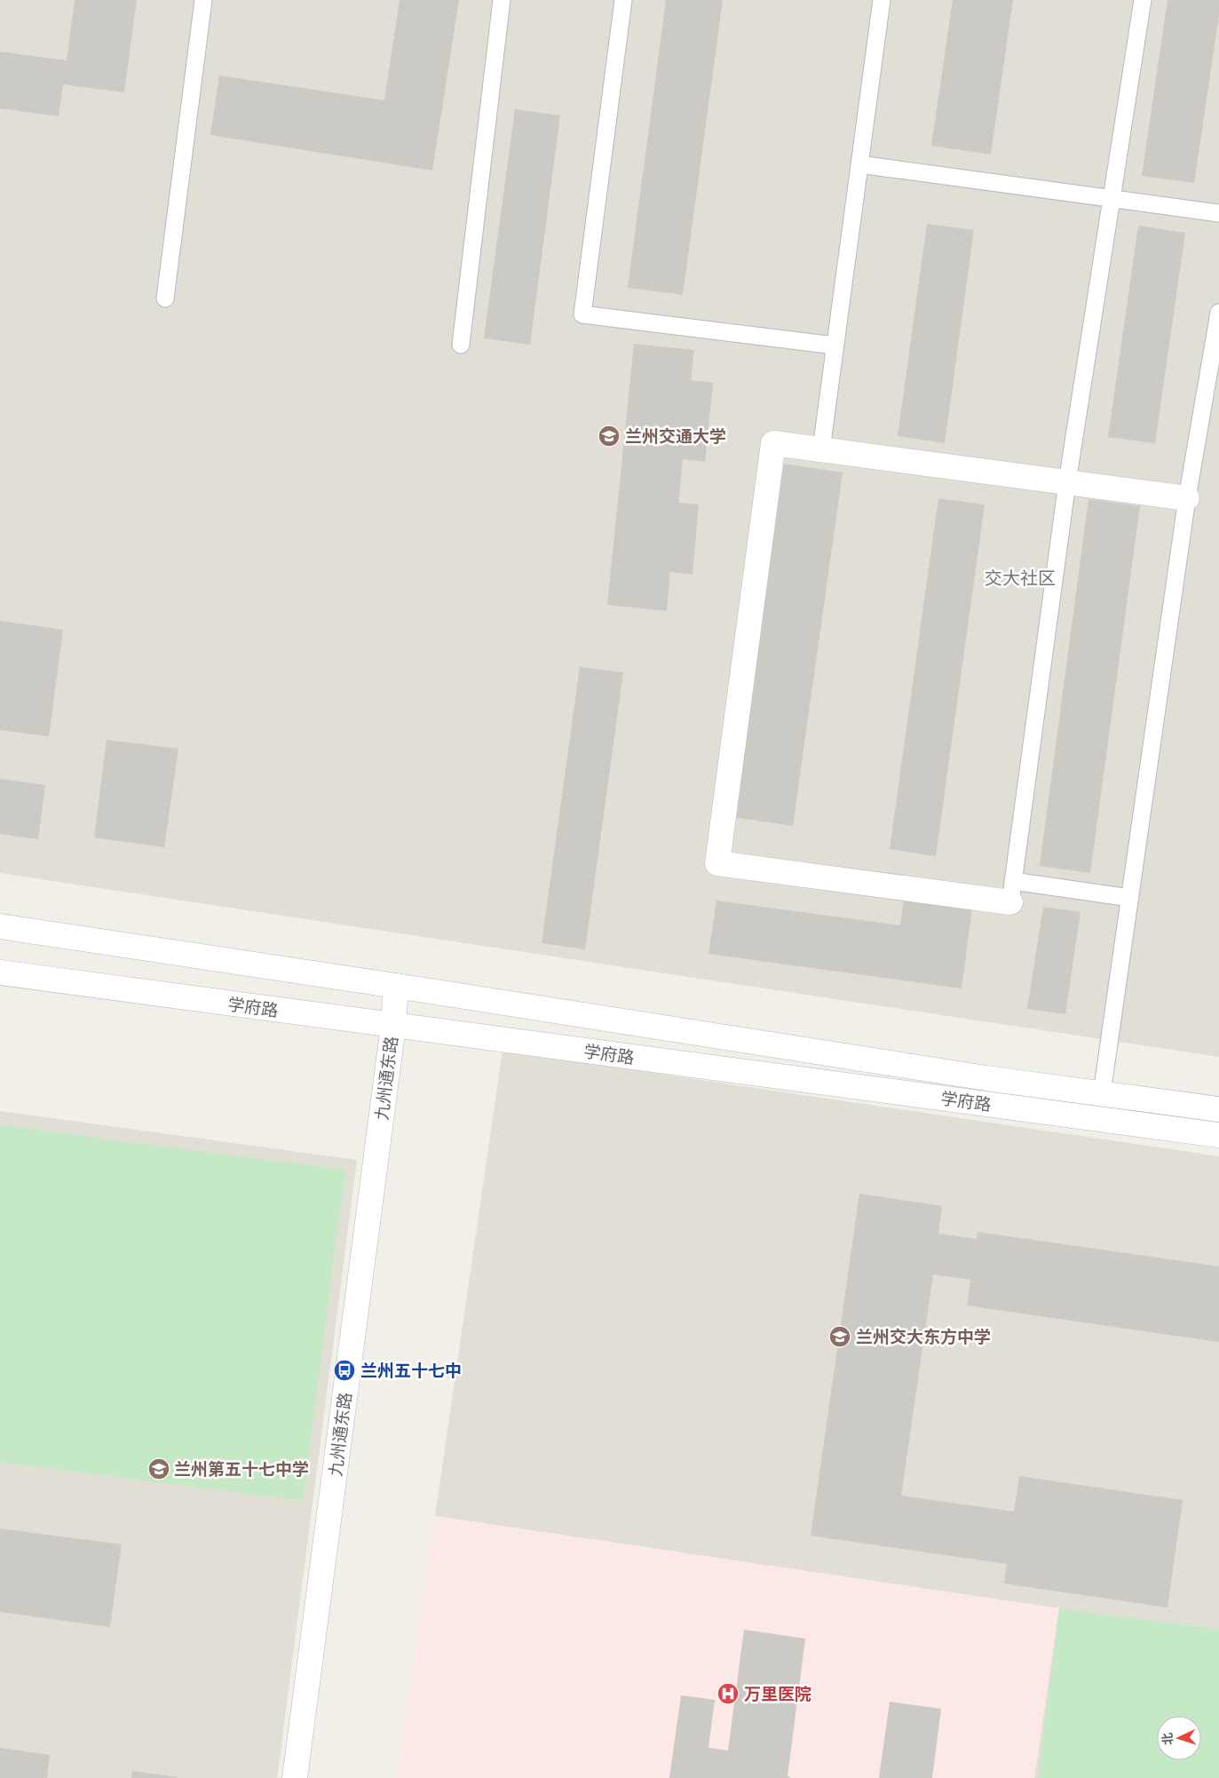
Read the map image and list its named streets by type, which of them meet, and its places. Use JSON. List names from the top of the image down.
{
  "streets": {
    "street": ["学府路", "九州通东路"]
  },
  "crossings": [
    ["学府路", "九州通东路"]
  ],
  "districts": ["交大社区"],
  "places": {
    "school or university": ["兰州交通大学", "兰州交大东方中学", "兰州第五十七中学"],
    "bus stop": ["兰州五十七中"],
    "hospital": ["万里医院"]
  },
  "north": "left"
}
